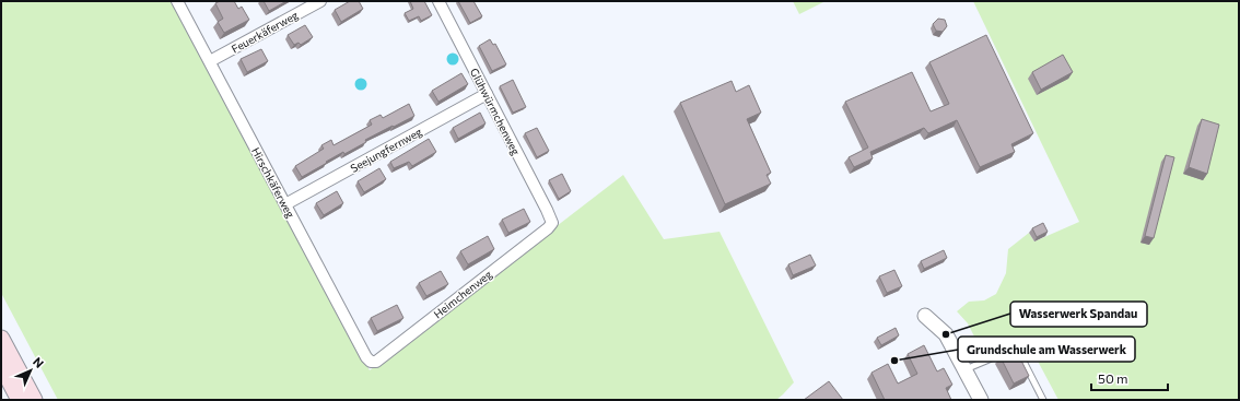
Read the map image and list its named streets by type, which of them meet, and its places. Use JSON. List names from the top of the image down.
{
  "streets": {
    "street": [
      "Feuerkäferweg",
      "Glühwürmchenweg",
      "Seejungfernweg",
      "Hirschkäferweg",
      "Heimchenweg"
    ]
  },
  "crossings": [
    ["Feuerkäferweg", "Hirschkäferweg"],
    ["Glühwürmchenweg", "Seejungfernweg"],
    ["Glühwürmchenweg", "Heimchenweg"],
    ["Seejungfernweg", "Hirschkäferweg"],
    ["Hirschkäferweg", "Heimchenweg"]
  ],
  "places": ["Wasserwerk Spandau", "Grundschule am Wasserwerk"],
  "scale_bar": "50 m",
  "north": "top right"
}
